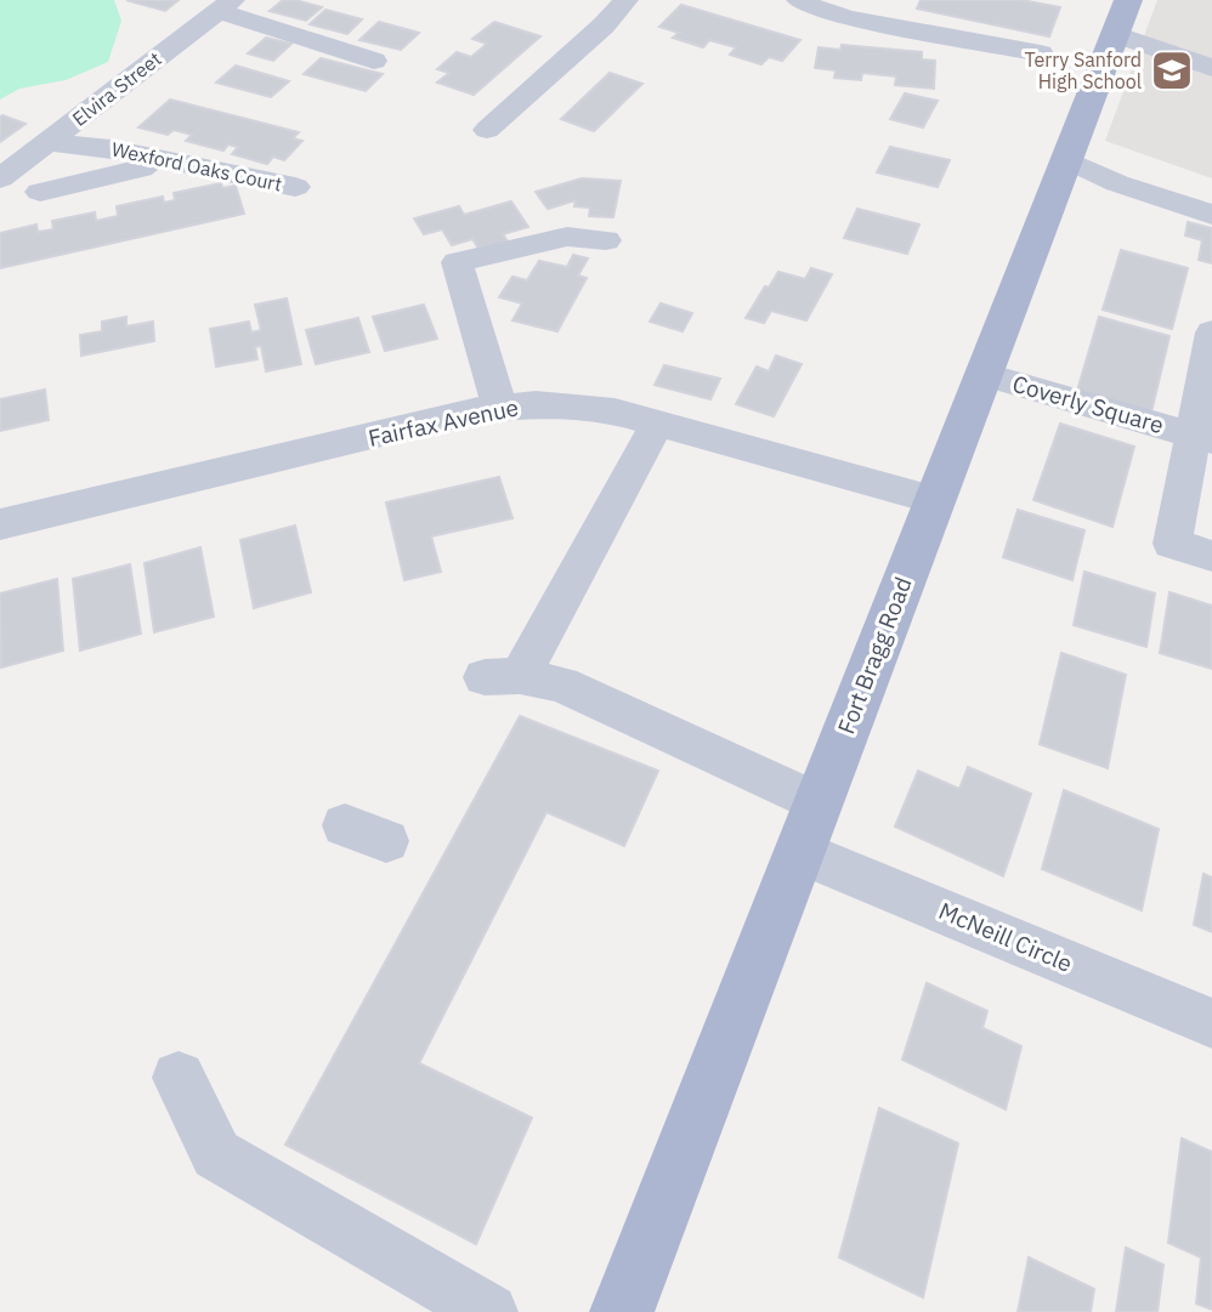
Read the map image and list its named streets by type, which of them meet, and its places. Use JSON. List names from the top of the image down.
{
  "streets": {
    "main road": ["Fort Bragg Road"],
    "street": [
      "Elvira Street",
      "Wexford Oaks Court",
      "Coverly Square",
      "Fairfax Avenue",
      "McNeill Circle"
    ]
  },
  "crossings": [
    ["Elvira Street", "Wexford Oaks Court"],
    ["Coverly Square", "Fort Bragg Road"],
    ["Fairfax Avenue", "Fort Bragg Road"],
    ["Fort Bragg Road", "McNeill Circle"]
  ],
  "places": {
    "school or university": ["Terry Sanford High School"]
  }
}
